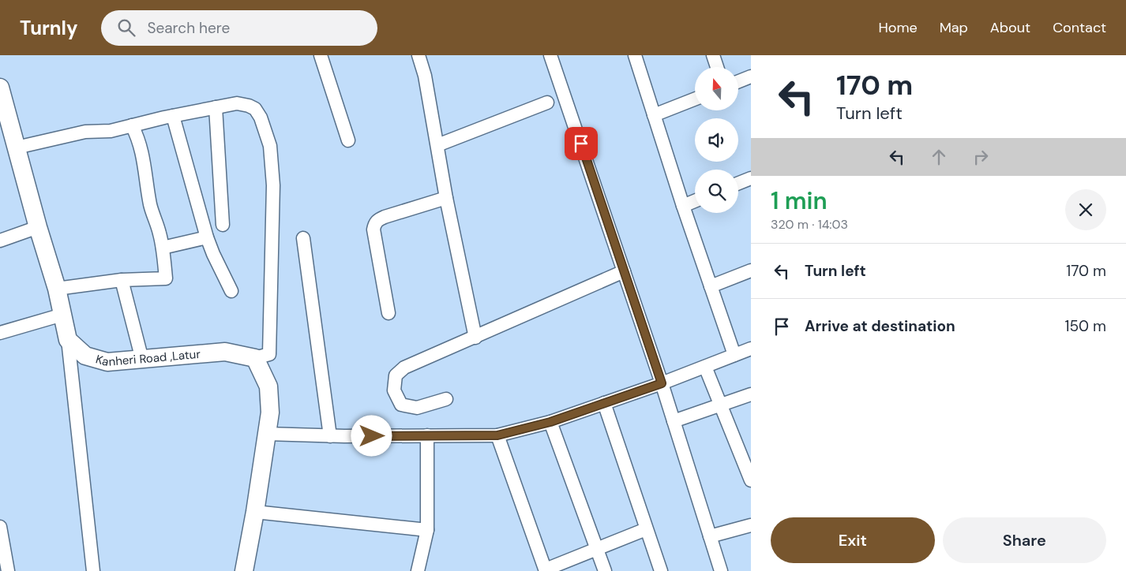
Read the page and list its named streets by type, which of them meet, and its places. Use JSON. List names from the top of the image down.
{
  "streets": {
    "street": ["Kanheri Road ,Latur"]
  },
  "north": "top",
  "page": {
    "header": "Turnly",
    "search": "Search here",
    "nav": [
      "Home",
      "Map",
      "About",
      "Contact"
    ],
    "turn": ["170 m", "Turn left"],
    "heading": ["1 min", "320 m · 14:03"],
    "list": [
      {
        "name": "Turn left",
        "value": "170 m"
      },
      {
        "name": "Arrive at destination",
        "value": "150 m"
      }
    ],
    "buttons": ["Exit", "Share"]
  }
}
